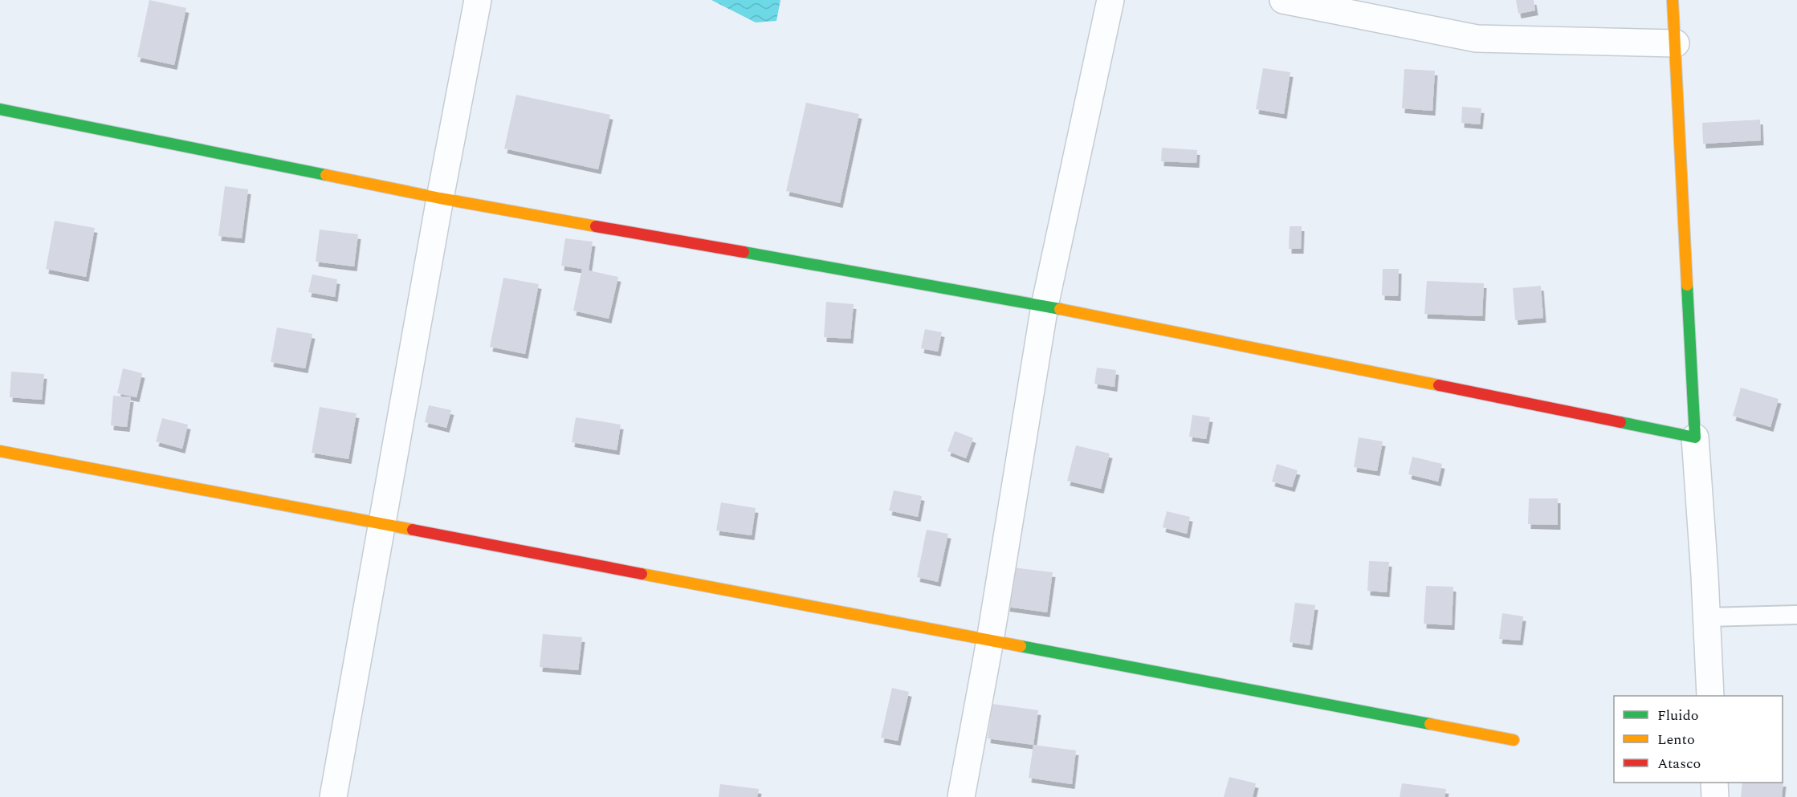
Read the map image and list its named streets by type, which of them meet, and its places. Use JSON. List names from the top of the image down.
{
  "legend": ["Fluido", "Lento", "Atasco"]
}
